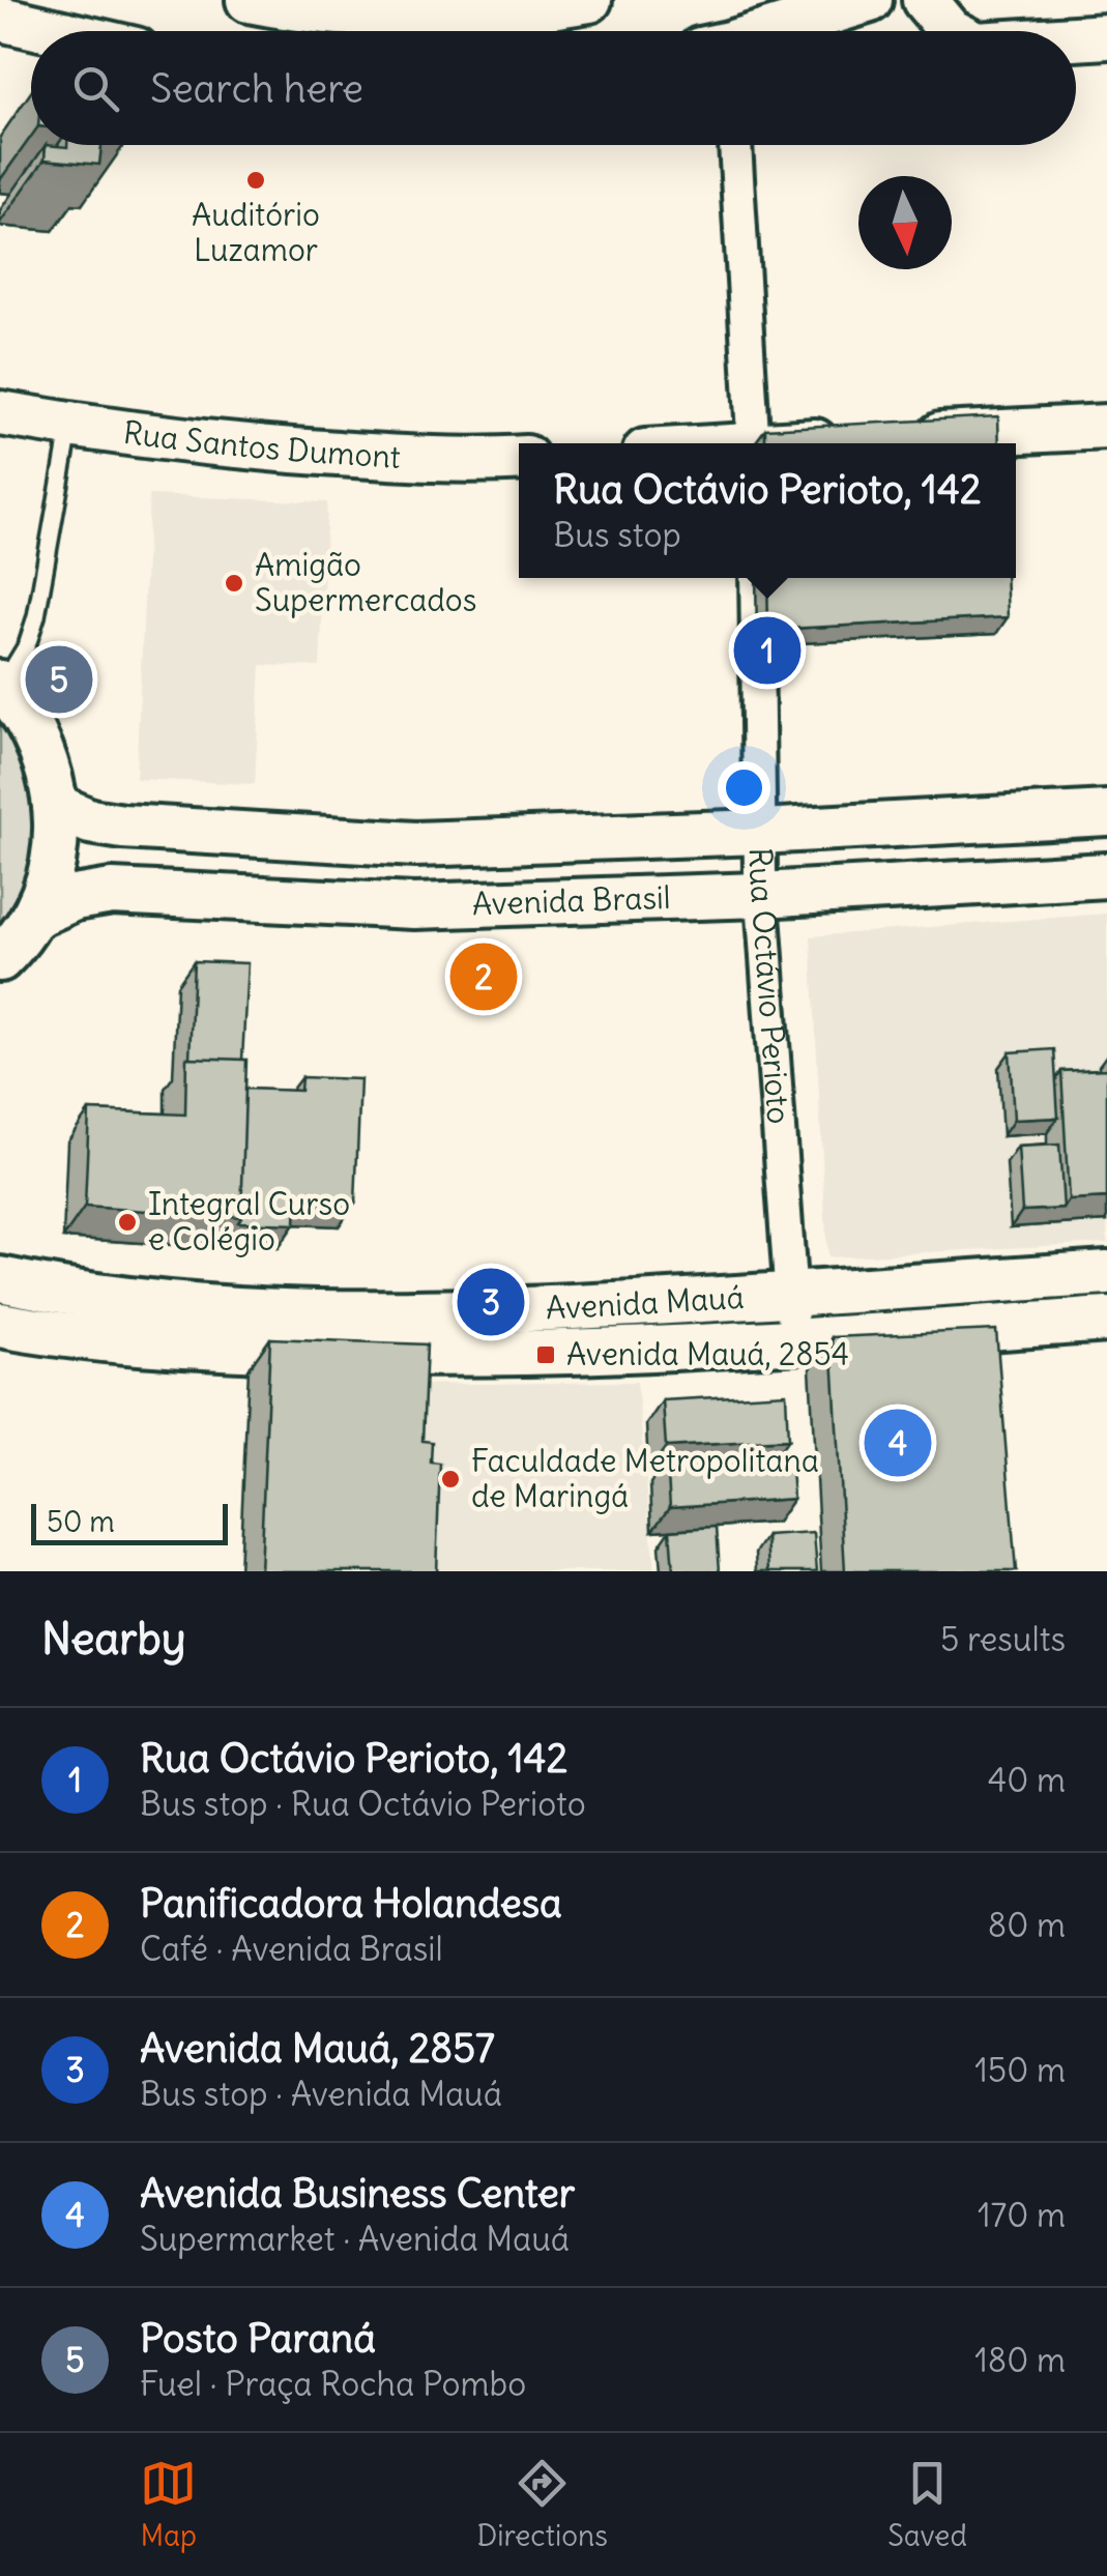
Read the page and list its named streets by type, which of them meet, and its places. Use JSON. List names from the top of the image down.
{
  "streets": {
    "main road": ["Rua Santos Dumont", "Avenida Brasil", "Avenida Mauá"],
    "street": ["Rua Octávio Perioto"]
  },
  "crossings": [
    ["Avenida Brasil", "Rua Octávio Perioto"],
    ["Rua Octávio Perioto", "Avenida Mauá"]
  ],
  "places": {
    "other": [
      "Auditório Luzamor",
      "Amigão Supermercados",
      "Integral Curso e Colégio",
      "Faculdade Metropolitana de Maringá"
    ],
    "transit": ["Avenida Mauá, 2854"]
  },
  "scale_bar": "50 m",
  "north": "bottom",
  "page": {
    "search": "Search here",
    "popup": ["Rua Octávio Perioto, 142", "Bus stop"],
    "pins": [
      "1",
      "5",
      "2",
      "3",
      "4"
    ],
    "scale": "50 m",
    "heading": ["Nearby", "5 results"],
    "list": [
      {
        "mark": "1",
        "name": "Rua Octávio Perioto, 142",
        "note": "Bus stop · Rua Octávio Perioto",
        "value": "40 m"
      },
      {
        "mark": "2",
        "name": "Panificadora Holandesa",
        "note": "Café · Avenida Brasil",
        "value": "80 m"
      },
      {
        "mark": "3",
        "name": "Avenida Mauá, 2857",
        "note": "Bus stop · Avenida Mauá",
        "value": "150 m"
      },
      {
        "mark": "4",
        "name": "Avenida Business Center",
        "note": "Supermarket · Avenida Mauá",
        "value": "170 m"
      },
      {
        "mark": "5",
        "name": "Posto Paraná",
        "note": "Fuel · Praça Rocha Pombo",
        "value": "180 m"
      }
    ],
    "nav": ["Map", "Directions", "Saved"]
  }
}
